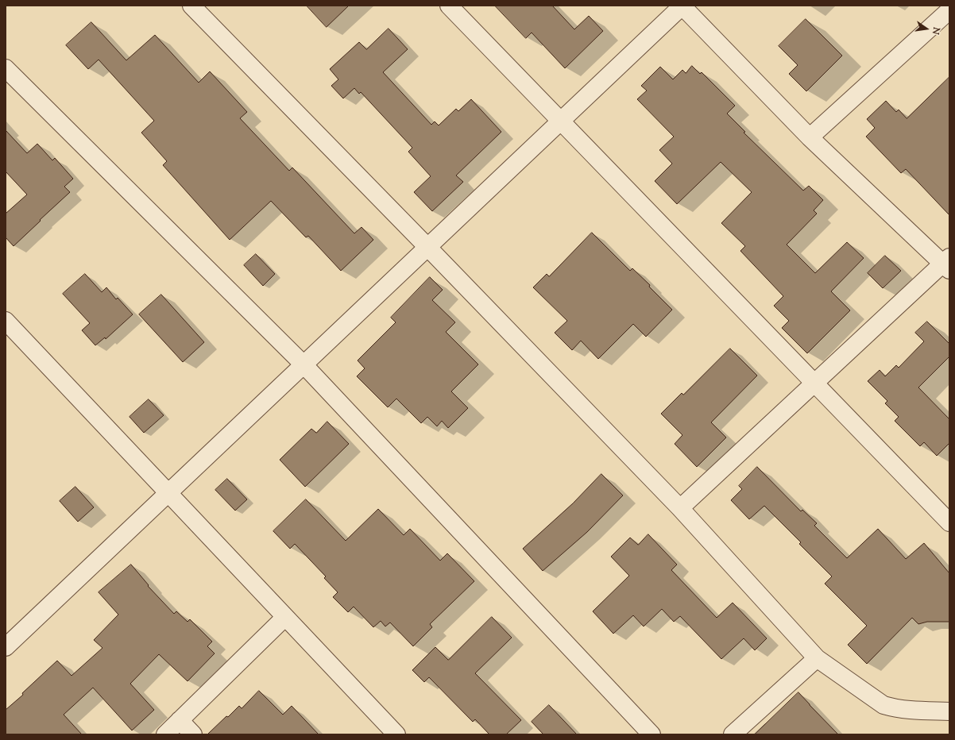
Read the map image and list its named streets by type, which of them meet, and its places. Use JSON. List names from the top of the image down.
{
  "north": "right"
}
